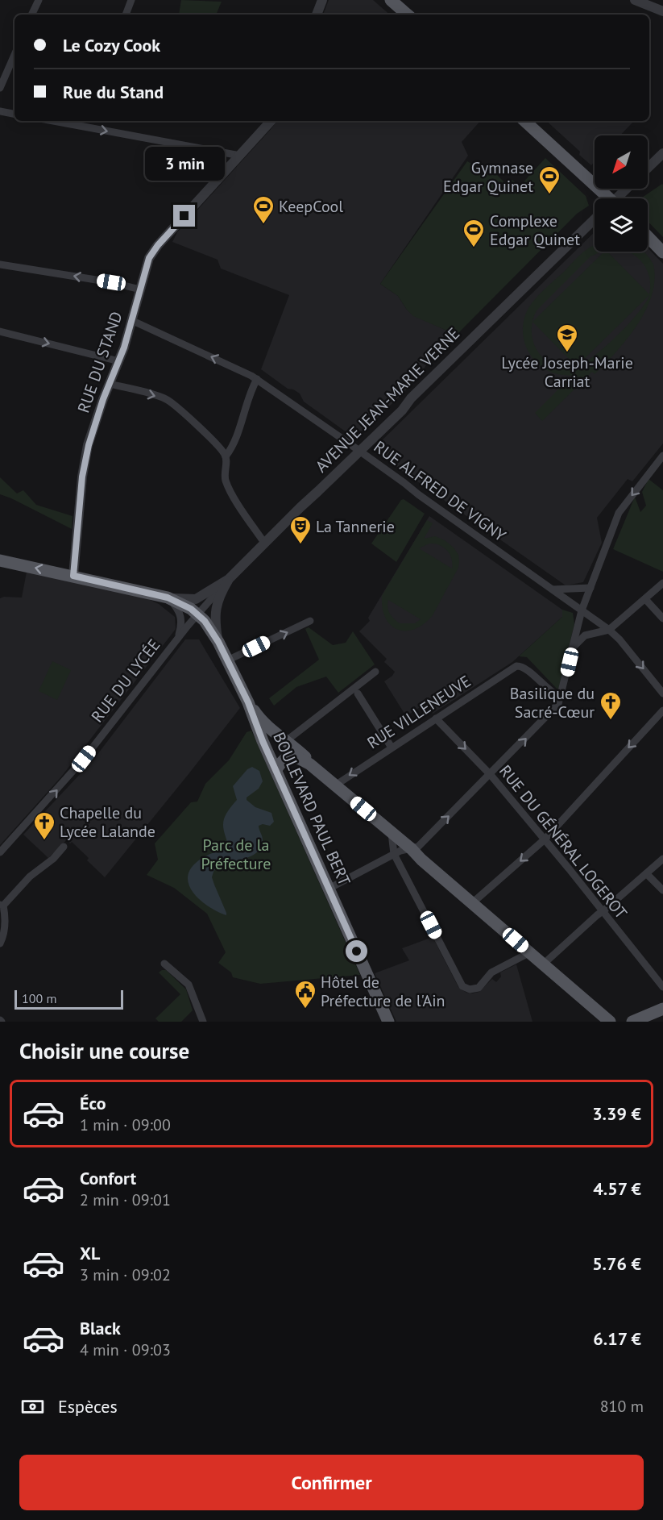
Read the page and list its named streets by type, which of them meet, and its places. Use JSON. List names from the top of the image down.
{
  "streets": {
    "main road": ["BOULEVARD PAUL BERT"],
    "street": [
      "RUE DU STAND",
      "AVENUE JEAN-MARIE VERNE",
      "RUE ALFRED DE VIGNY",
      "RUE DU LYCÉE",
      "RUE VILLENEUVE",
      "RUE DU GÉNÉRAL LOGEROT"
    ]
  },
  "crossings": [
    ["RUE DU STAND", "RUE ALFRED DE VIGNY"],
    ["AVENUE JEAN-MARIE VERNE", "RUE ALFRED DE VIGNY"],
    ["AVENUE JEAN-MARIE VERNE", "RUE DU LYCÉE"],
    ["AVENUE JEAN-MARIE VERNE", "BOULEVARD PAUL BERT"],
    ["RUE DU LYCÉE", "BOULEVARD PAUL BERT"],
    ["RUE VILLENEUVE", "RUE DU GÉNÉRAL LOGEROT"]
  ],
  "one_way": ["RUE DU LYCÉE"],
  "parks": ["Parc de la Préfecture"],
  "places": {
    "sports": ["Gymnase Edgar Quinet", "KeepCool", "Complexe Edgar Quinet"],
    "school or university": ["Lycée Joseph-Marie Carriat"],
    "theatre": ["La Tannerie"],
    "church": ["Basilique du Sacré-Cœur", "Chapelle du Lycée Lalande"],
    "public building": ["Hôtel de Préfecture de l'Ain"]
  },
  "scale_bar": "100 m",
  "north": "bottom left",
  "page": {
    "banner": ["Le Cozy Cook", "Rue du Stand"],
    "bubble": "3 min",
    "scale": "100 m",
    "heading": "Choisir une course",
    "list": [
      {
        "name": "Éco",
        "note": "1 min · 09:00",
        "value": "3.39 €"
      },
      {
        "name": "Confort",
        "note": "2 min · 09:01",
        "value": "4.57 €"
      },
      {
        "name": "XL",
        "note": "3 min · 09:02",
        "value": "5.76 €"
      },
      {
        "name": "Black",
        "note": "4 min · 09:03",
        "value": "6.17 €"
      }
    ],
    "pay": ["Espèces", "810 m"],
    "buttons": "Confirmer"
  }
}
